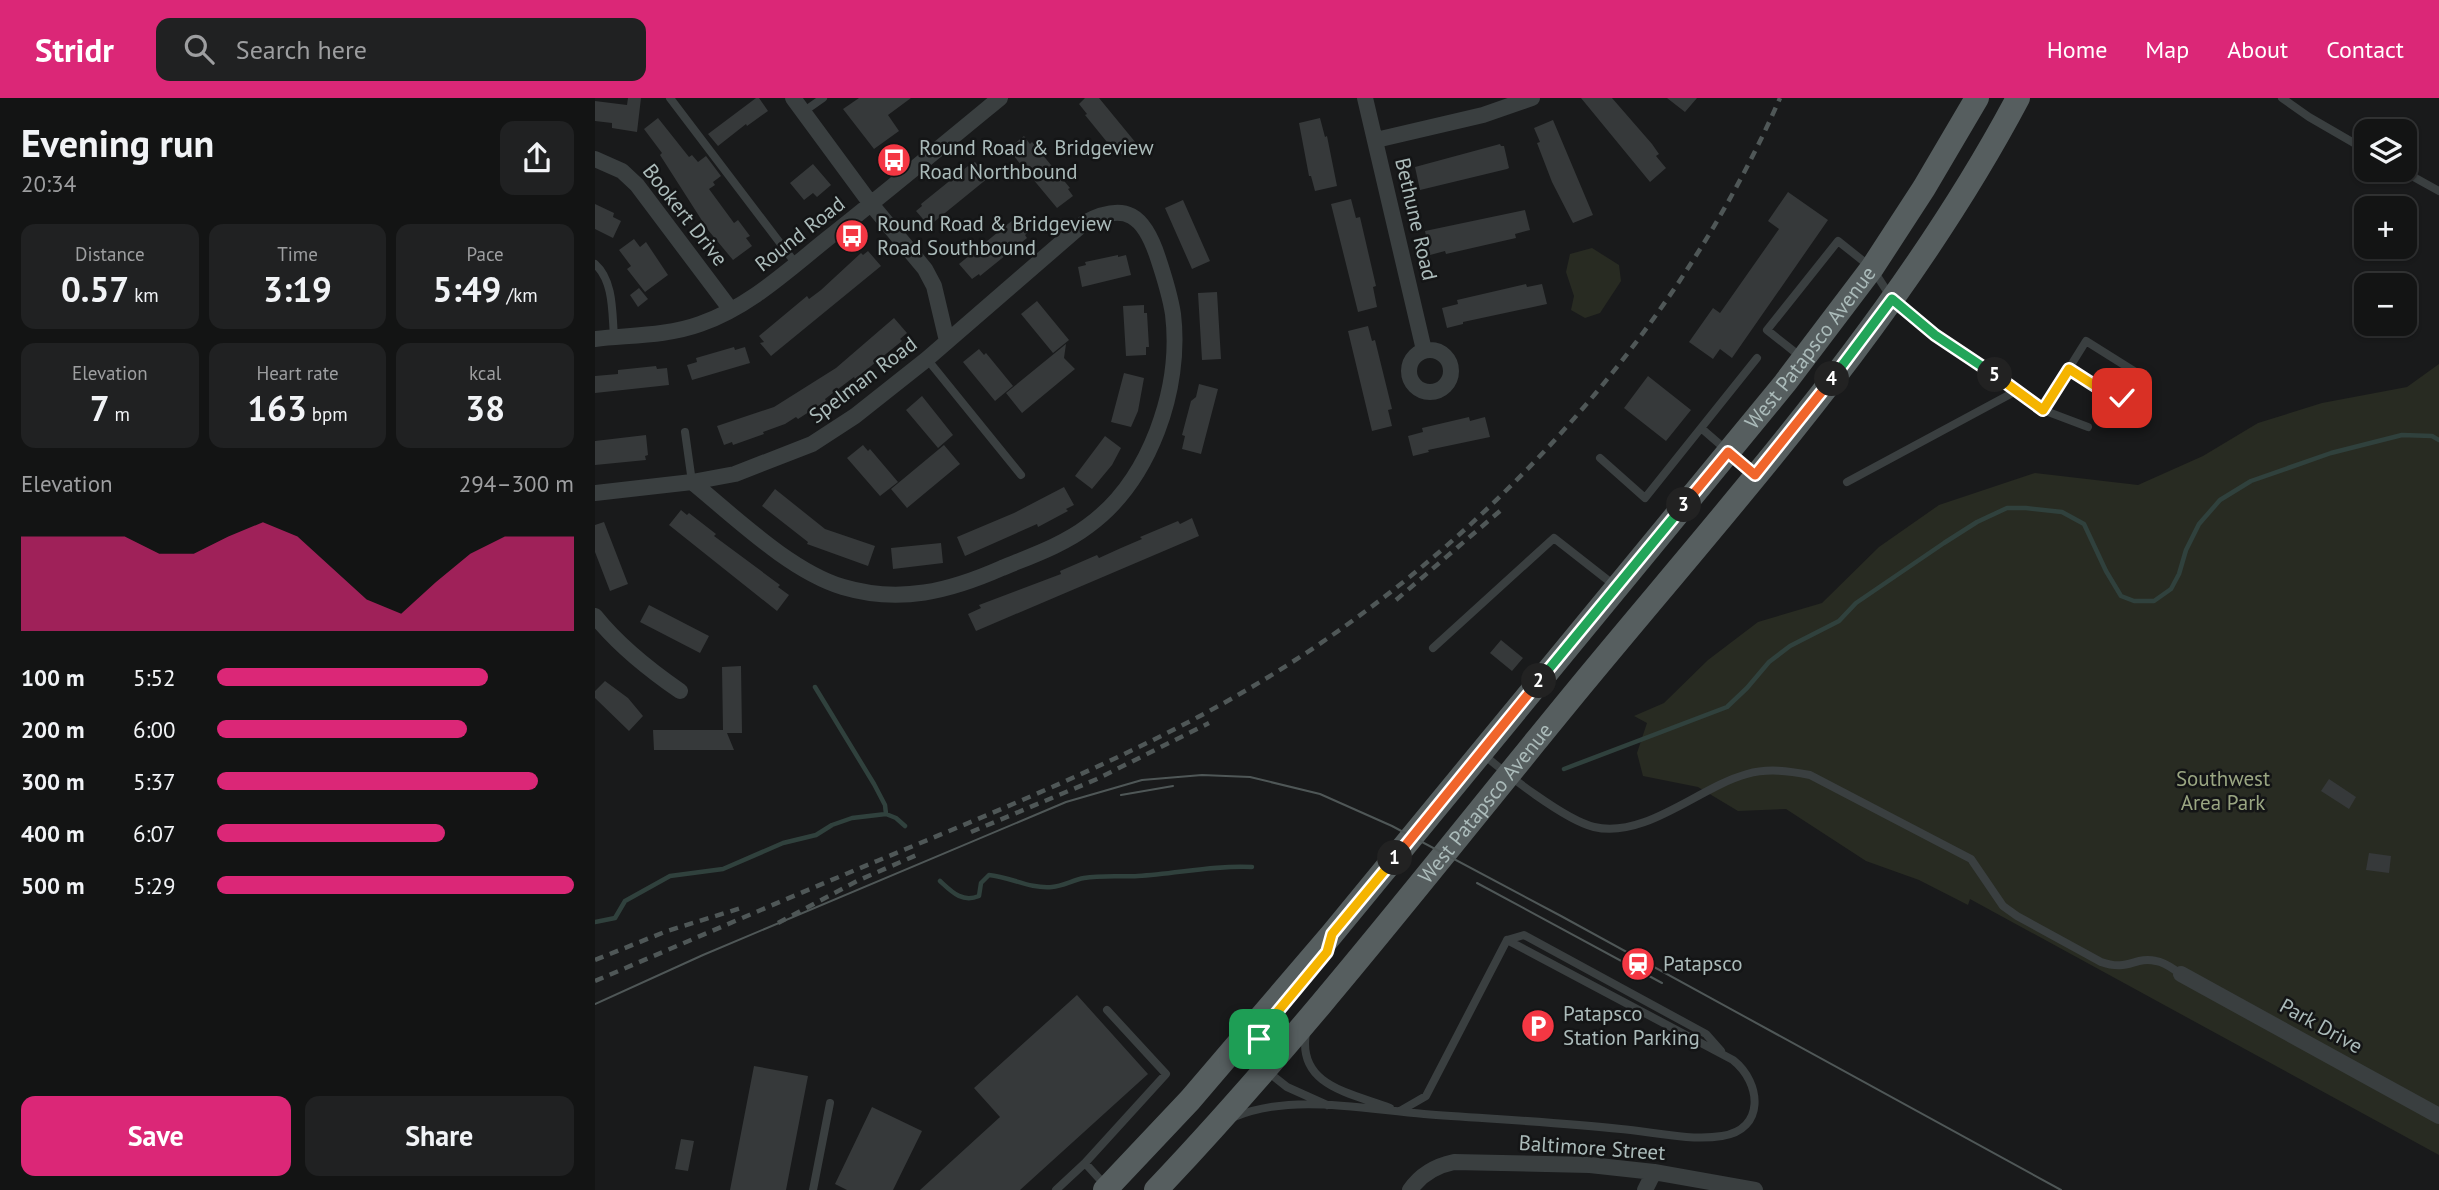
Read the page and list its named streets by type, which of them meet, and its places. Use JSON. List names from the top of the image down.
{
  "streets": {
    "main road": ["West Patapsco Avenue"],
    "street": [
      "Bookert Drive",
      "Bethune Road",
      "Round Road",
      "Spelman Road",
      "Park Drive",
      "Baltimore Street"
    ]
  },
  "crossings": [
    ["Bookert Drive", "Round Road"]
  ],
  "parks": ["Southwest Area Park"],
  "places": {
    "bus stop": ["Round Road & Bridgeview Road Northbound", "Round Road & Bridgeview Road Southbound"],
    "station": ["Patapsco"],
    "parking": ["Patapsco Station Parking"]
  },
  "page": {
    "header": "Stridr",
    "search": "Search here",
    "nav": [
      "Home",
      "Map",
      "About",
      "Contact"
    ],
    "heading": ["Evening run", "20:34"],
    "map_buttons": ["+", "−"],
    "stats": [
      ["Distance", "0.57 km"],
      ["Time", "3:19"],
      ["Pace", "5:49 /km"],
      ["Elevation", "7 m"],
      ["Heart rate", "163 bpm"],
      ["kcal", "38"]
    ],
    "pins": [
      "5",
      "4",
      "3",
      "2",
      "1"
    ],
    "chart": ["Elevation", "294–300 m"],
    "list": [
      {
        "name": "100 m",
        "note": "5:52"
      },
      {
        "name": "200 m",
        "note": "6:00"
      },
      {
        "name": "300 m",
        "note": "5:37"
      },
      {
        "name": "400 m",
        "note": "6:07"
      },
      {
        "name": "500 m",
        "note": "5:29"
      }
    ],
    "buttons": ["Save", "Share"]
  }
}
